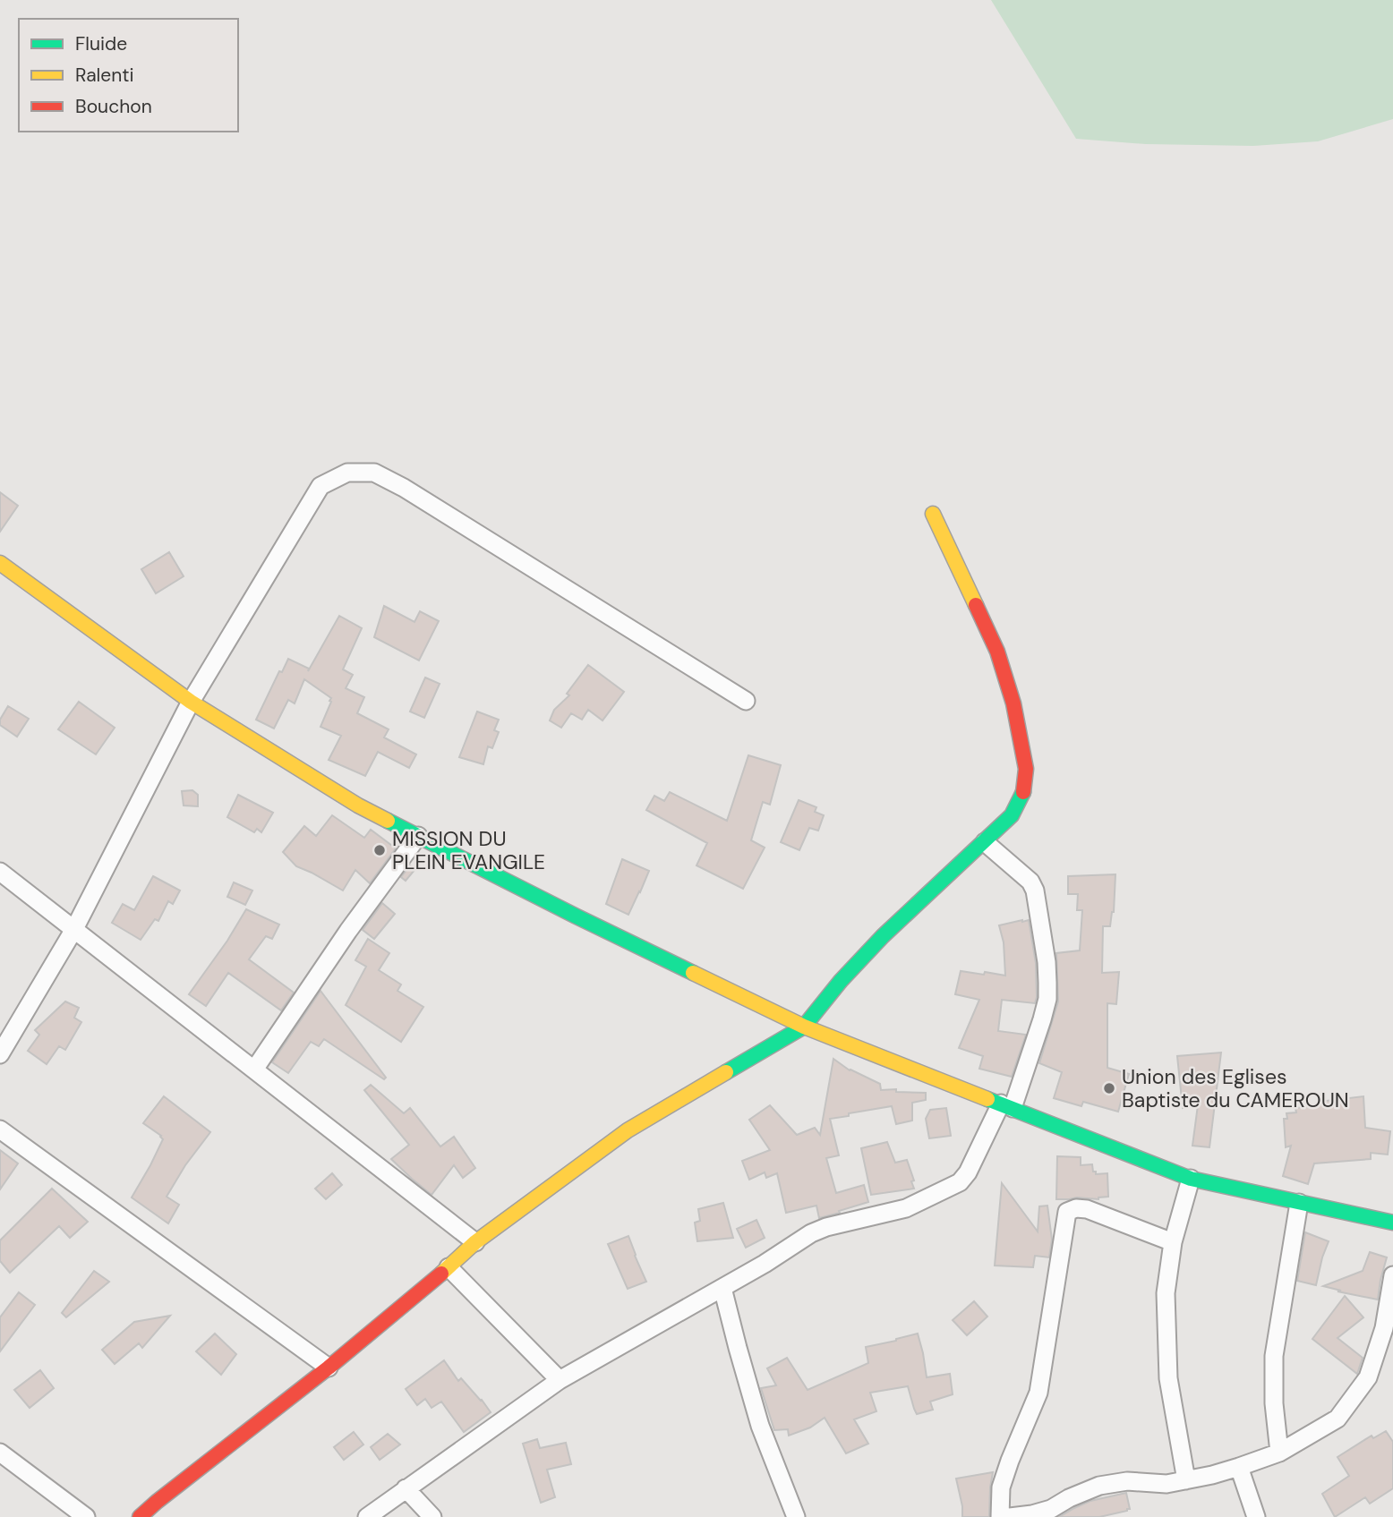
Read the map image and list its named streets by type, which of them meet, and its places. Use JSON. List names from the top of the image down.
{
  "places": ["MISSION DU PLEIN EVANGILE", "Union des Eglises Baptiste du CAMEROUN"],
  "legend": ["Fluide", "Ralenti", "Bouchon"]
}
